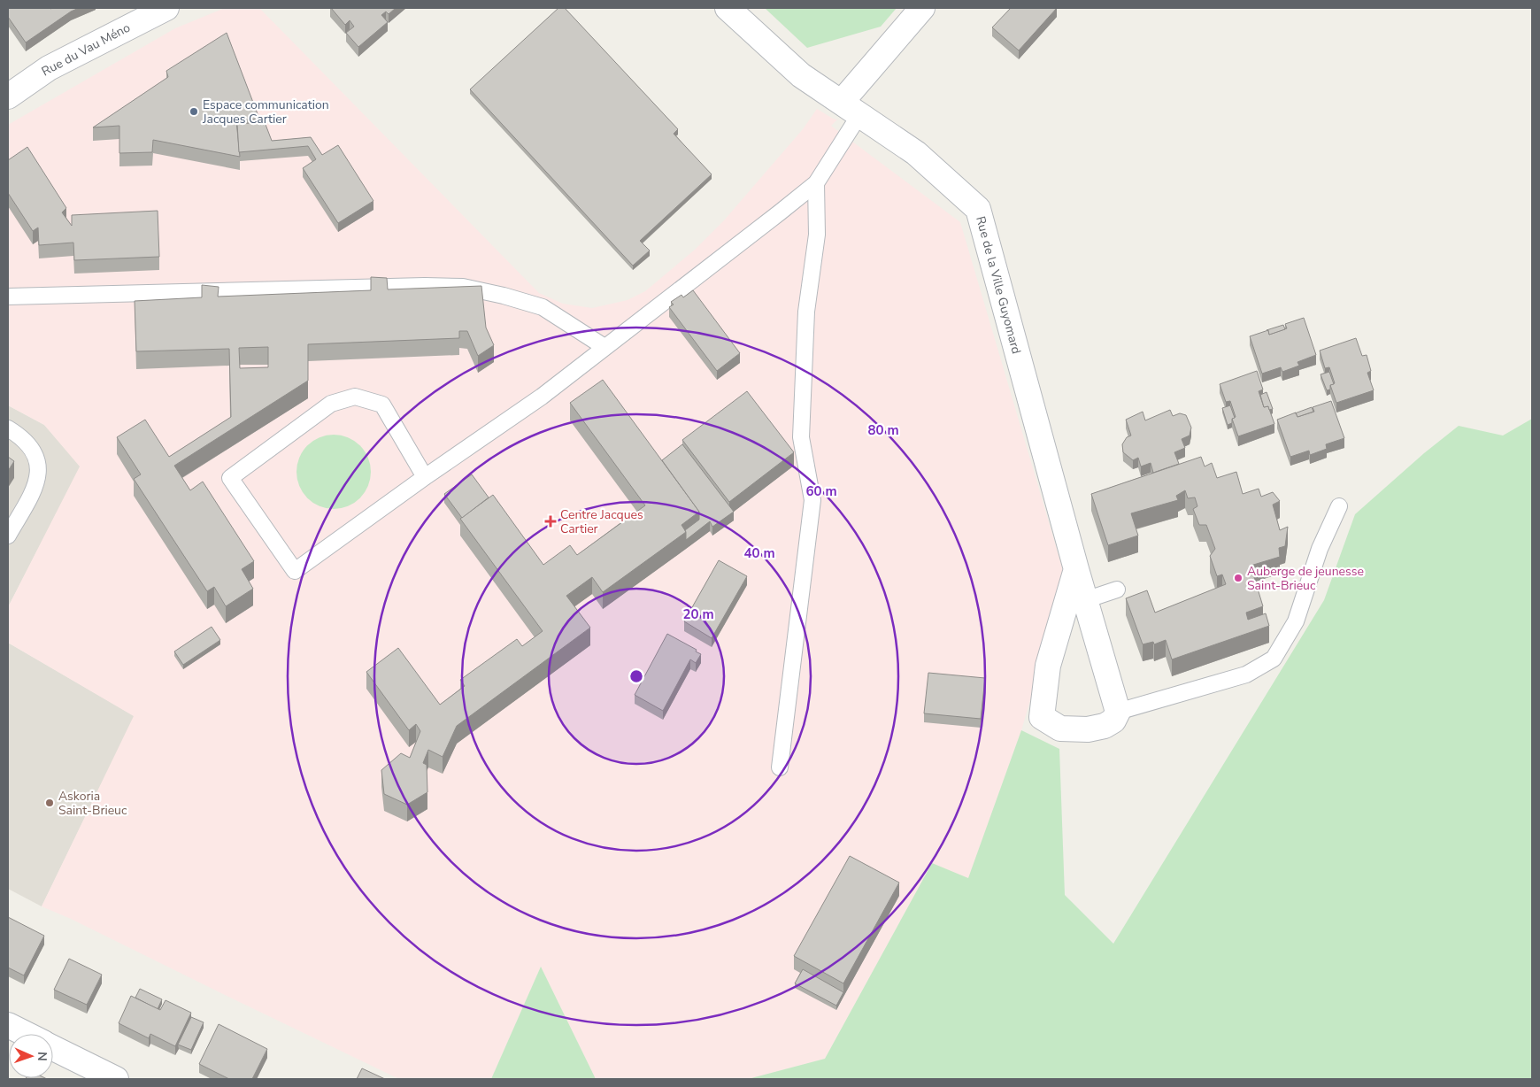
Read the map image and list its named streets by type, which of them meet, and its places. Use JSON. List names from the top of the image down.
{
  "streets": {
    "street": ["Rue du Vau Méno", "Rue de la Ville Guyomard"]
  },
  "places": {
    "other": ["Espace communication Jacques Cartier", "Auberge de jeunesse Saint-Brieuc", "Askoria Saint-Brieuc"],
    "health": ["Centre Jacques Cartier"]
  },
  "north": "right",
  "rings": [
    "80 m",
    "60 m",
    "40 m",
    "20 m"
  ]
}
